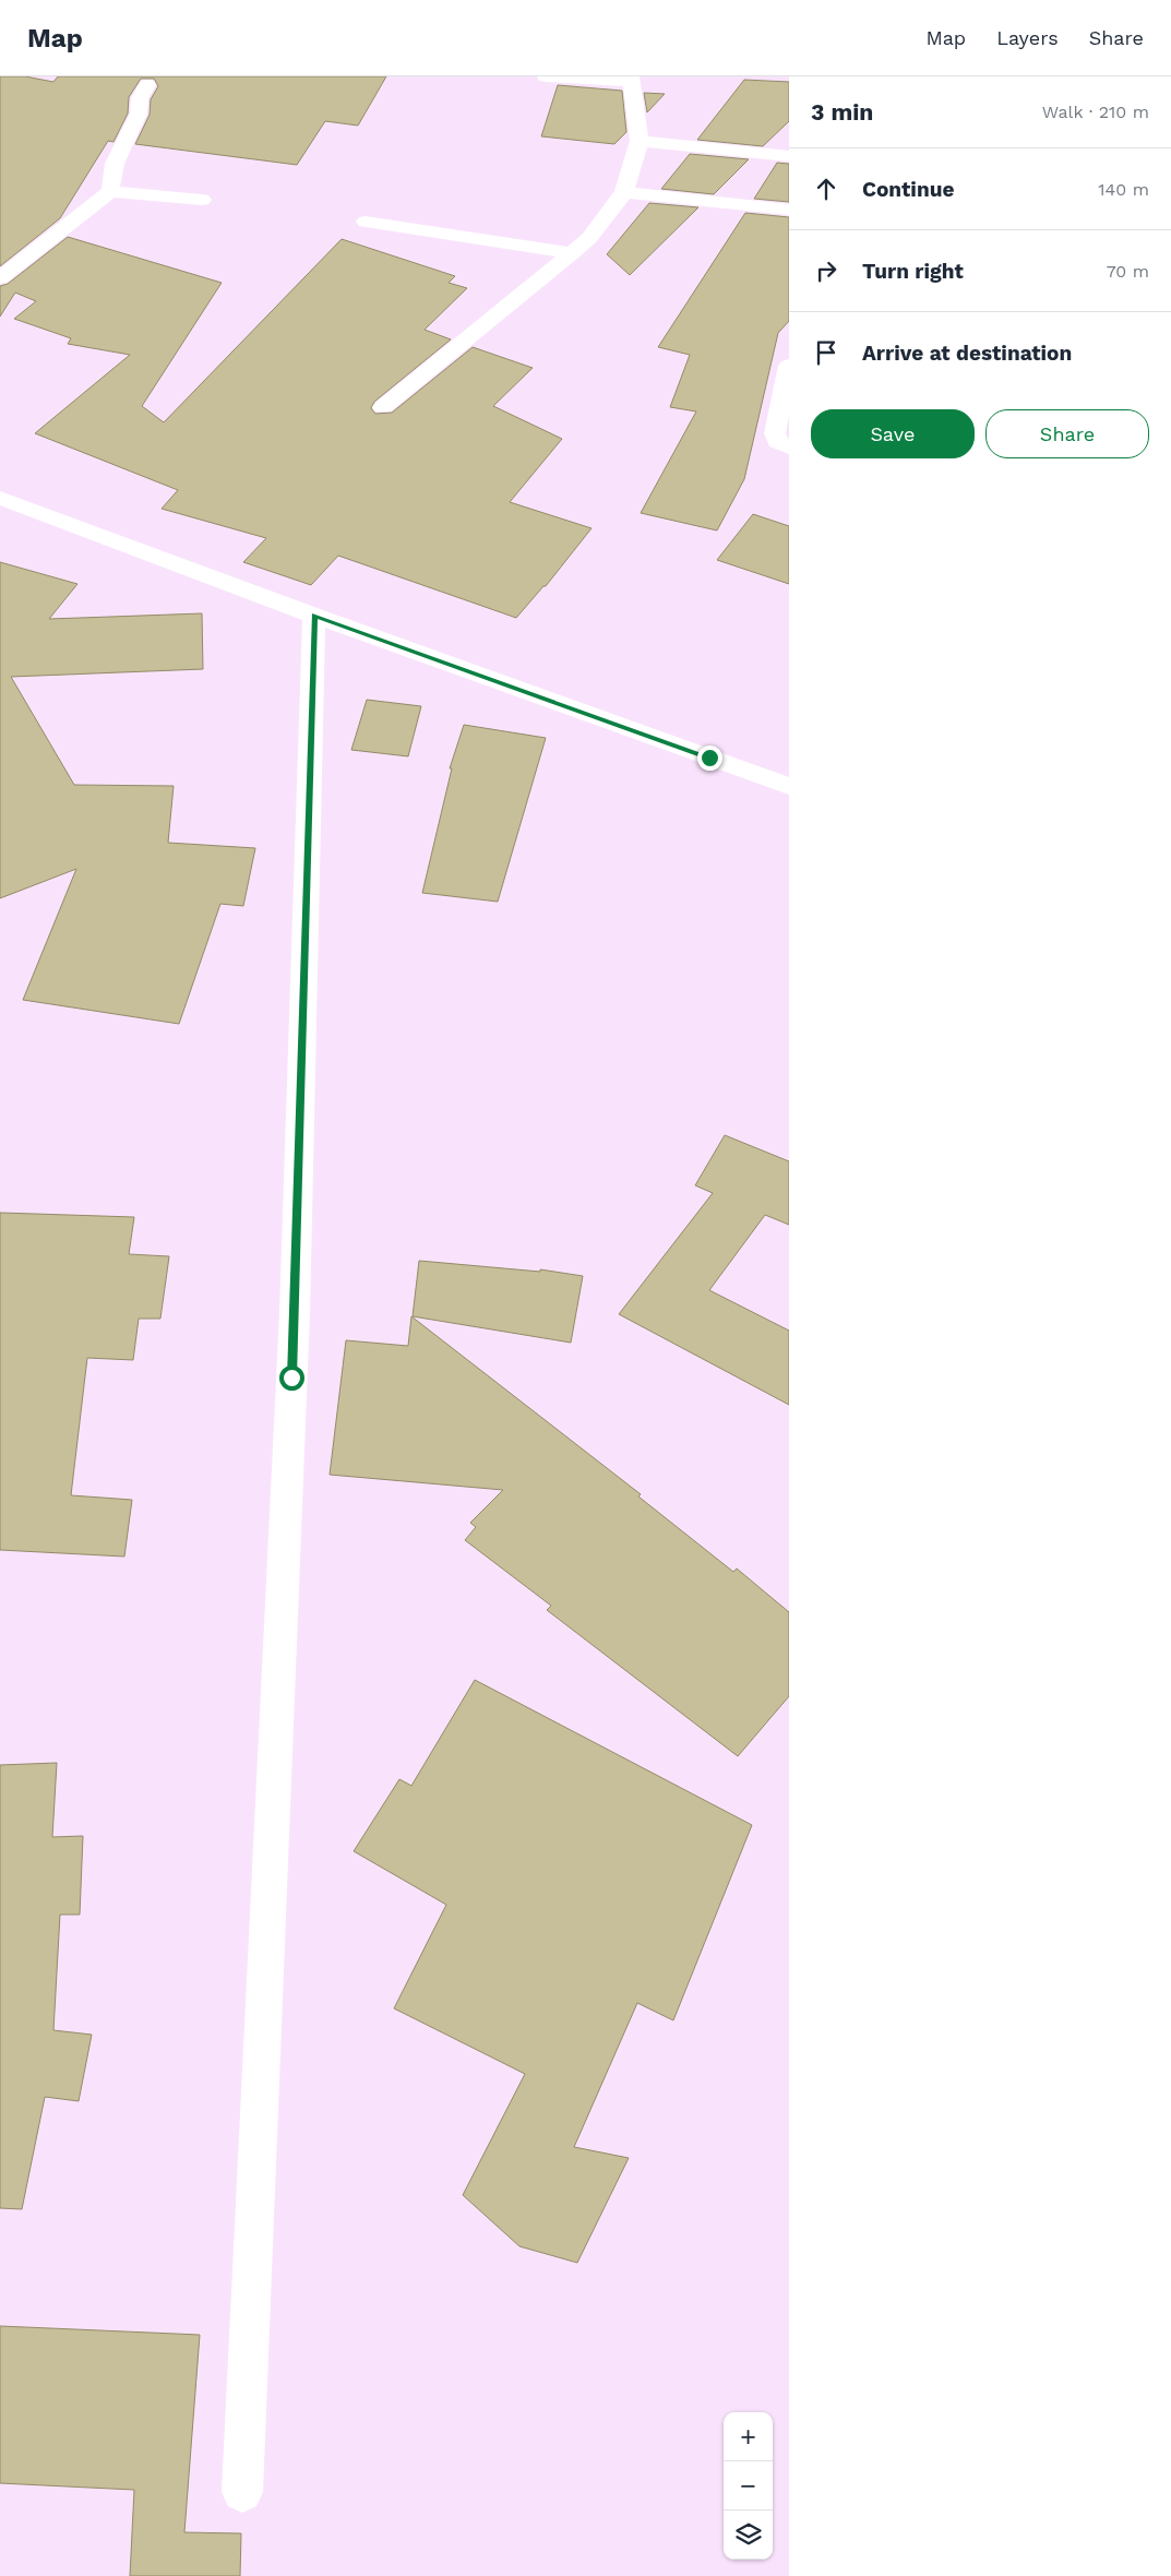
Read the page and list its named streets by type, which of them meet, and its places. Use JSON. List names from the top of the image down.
{
  "page": {
    "header": "Map",
    "nav": ["Map", "Layers", "Share"],
    "heading": ["3 min", "Walk · 210 m"],
    "list": [
      ["Continue", "140 m"],
      ["Turn right", "70 m"],
      "Arrive at destination"
    ],
    "buttons": ["Save", "Share"],
    "map_buttons": ["+", "−"]
  }
}
